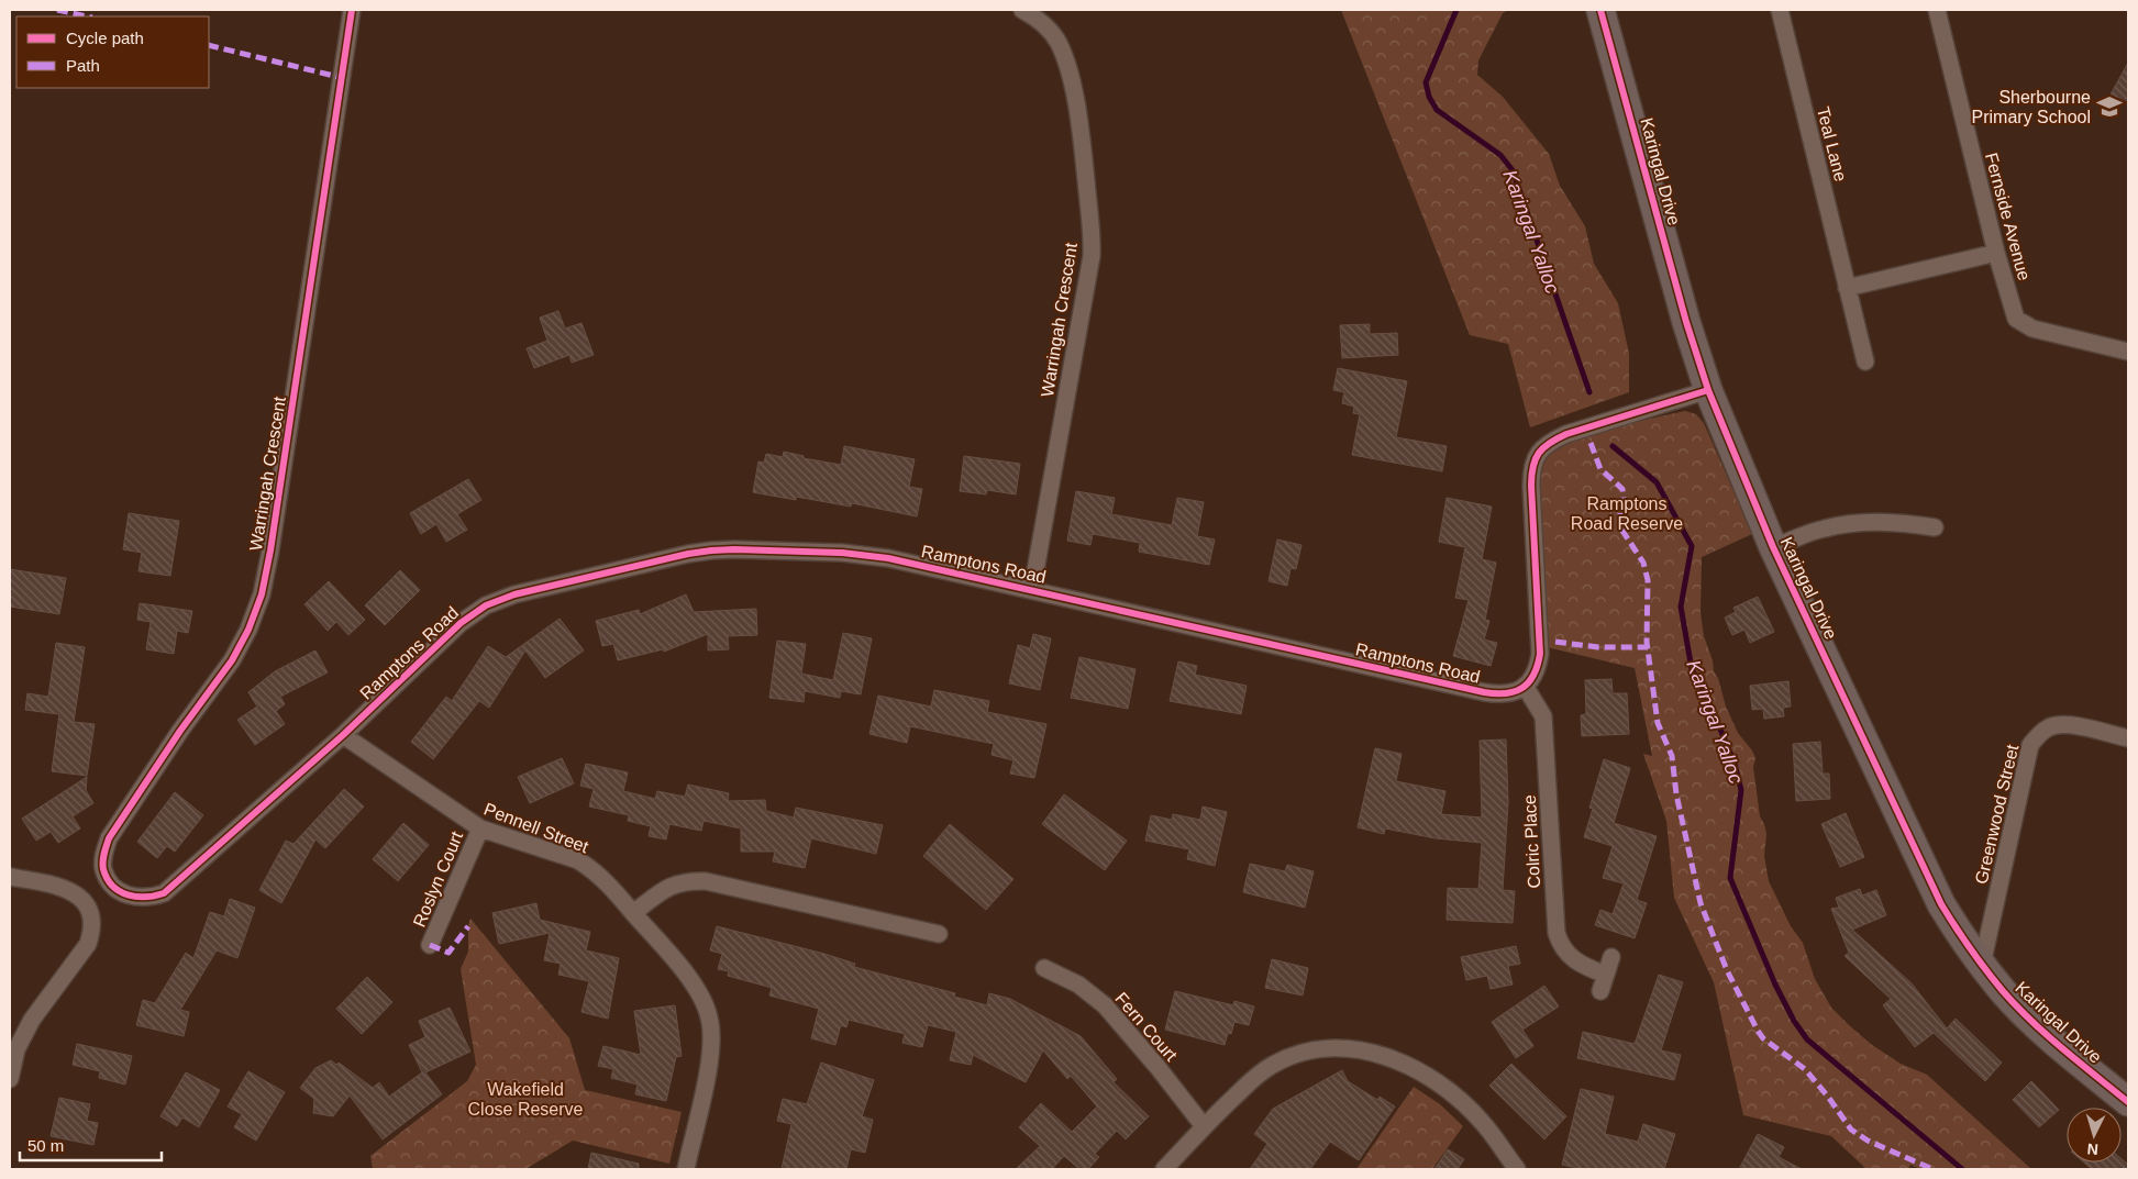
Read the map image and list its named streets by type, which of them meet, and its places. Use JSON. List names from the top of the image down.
{
  "streets": {
    "main road": ["Karingal Drive"],
    "street": [
      "Teal Lane",
      "Fernside Avenue",
      "Warringah Crescent",
      "Ramptons Road",
      "Greenwood Street",
      "Pennell Street",
      "Colric Place",
      "Roslyn Court",
      "Fern Court"
    ]
  },
  "crossings": [
    ["Karingal Drive", "Greenwood Street"],
    ["Warringah Crescent", "Ramptons Road"],
    ["Ramptons Road", "Pennell Street"],
    ["Ramptons Road", "Colric Place"],
    ["Pennell Street", "Roslyn Court"]
  ],
  "water": ["Karingal Yalloc"],
  "parks": ["Ramptons Road Reserve", "Wakefield Close Reserve"],
  "places": {
    "school or university": ["Sherbourne Primary School"]
  },
  "legend": ["Cycle path", "Path"],
  "scale_bar": "50 m",
  "north": "bottom"
}
